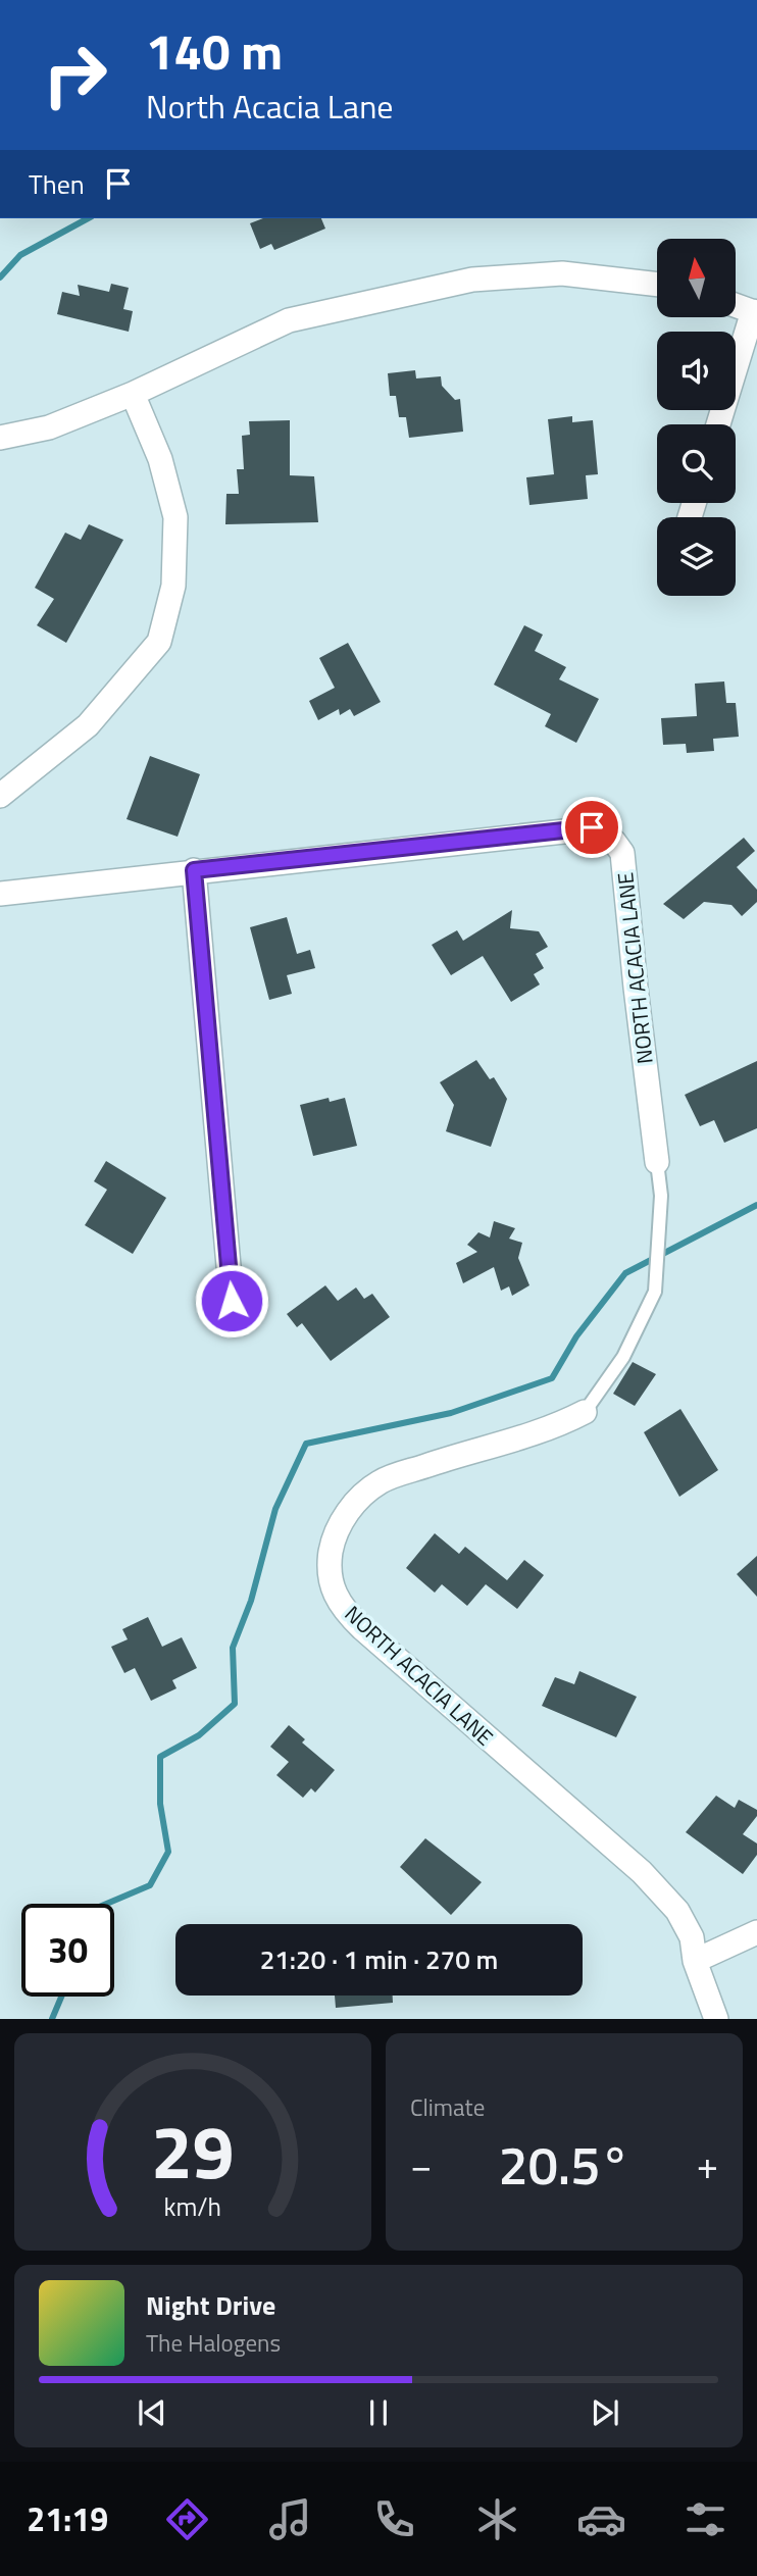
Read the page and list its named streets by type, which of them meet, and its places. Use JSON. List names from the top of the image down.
{
  "streets": {
    "street": ["NORTH ACACIA LANE"]
  },
  "north": "top",
  "page": {
    "turn": ["140 m", "North Acacia Lane"],
    "then": "Then",
    "limit": "30",
    "trip": "21:20 · 1 min · 270 m",
    "tile": "Climate",
    "heat": ["−", "20.5°", "+"],
    "song": ["Night Drive", "The Halogens"],
    "tabs": "21:19",
    "gauge": ["29", "km/h"]
  }
}
